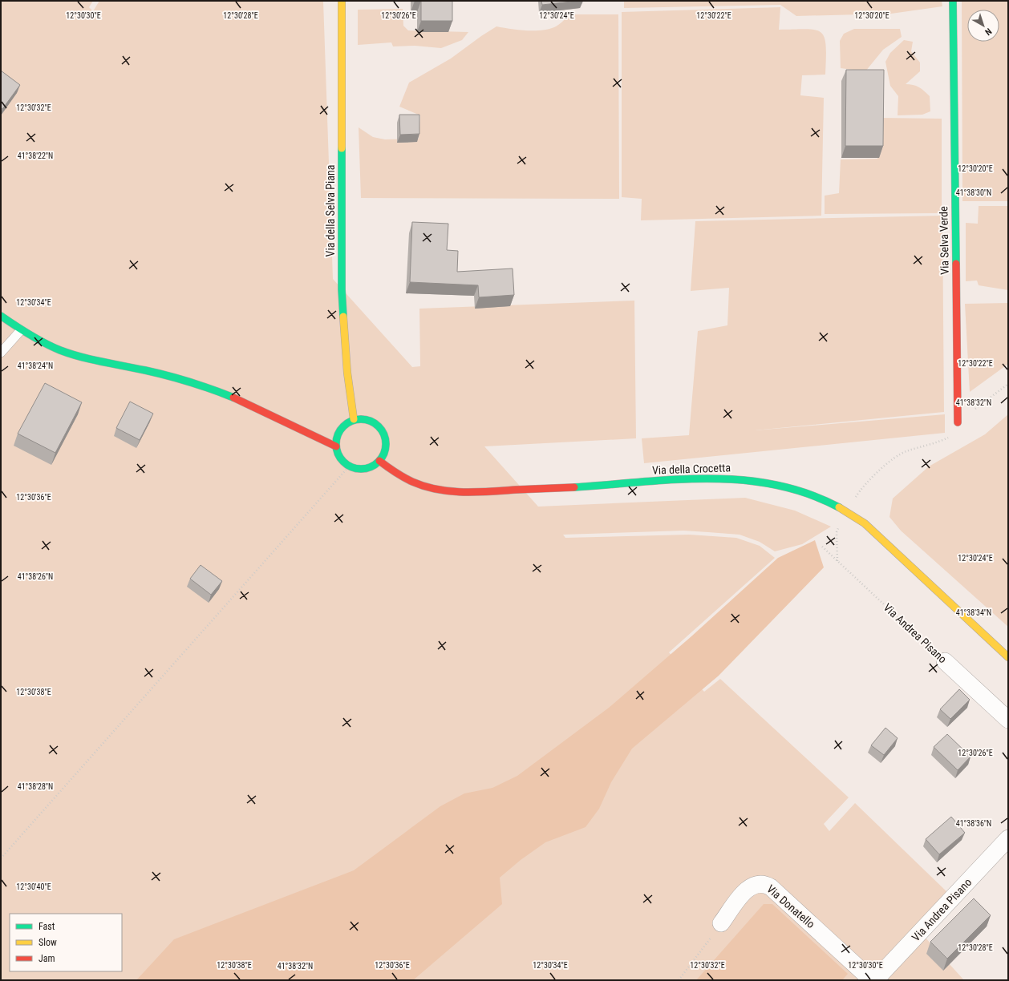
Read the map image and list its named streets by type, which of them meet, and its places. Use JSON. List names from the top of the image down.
{
  "streets": {
    "street": [
      "Via della Selva Piana",
      "Via Selva Verde",
      "Via della Crocetta",
      "Via Andrea Pisano",
      "Via Donatello"
    ]
  },
  "crossings": [
    ["Via della Selva Piana", "Via della Crocetta"]
  ],
  "legend": ["Fast", "Slow", "Jam"],
  "north": "bottom right",
  "coordinates": [
    "12°30'30\"E",
    "12°30'28\"E",
    "12°30'26\"E",
    "12°30'24\"E",
    "12°30'22\"E",
    "12°30'20\"E",
    "12°30'32\"E",
    "41°38'22\"N",
    "41°38'30\"N",
    "12°30'34\"E",
    "41°38'24\"N",
    "41°38'32\"N",
    "12°30'36\"E",
    "41°38'26\"N",
    "41°38'34\"N",
    "12°30'38\"E",
    "41°38'28\"N",
    "41°38'36\"N",
    "12°30'40\"E"
  ]
}
